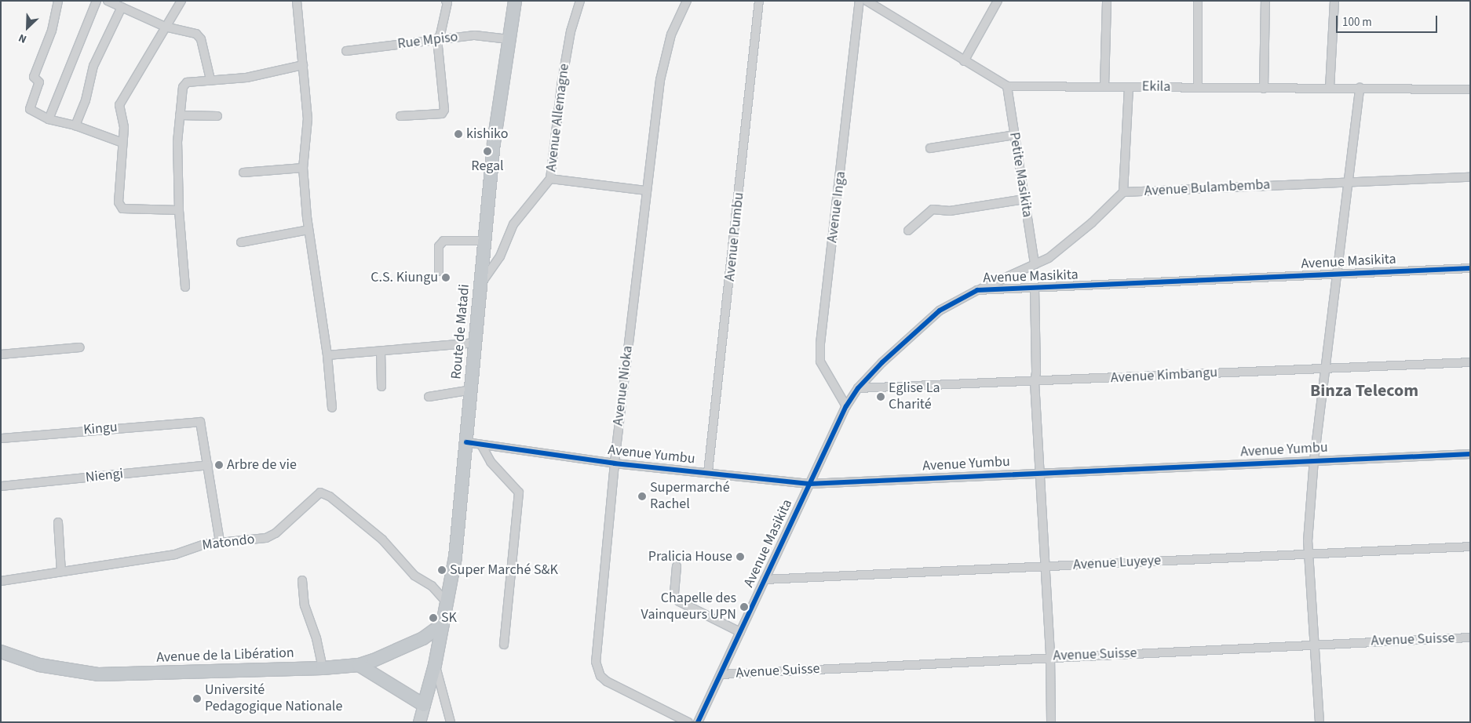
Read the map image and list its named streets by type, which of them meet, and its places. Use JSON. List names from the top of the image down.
{
  "streets": {
    "highway": ["Route de Matadi", "Avenue de la Libération"],
    "street": [
      "Rue Mpiso",
      "Ekila",
      "Avenue Allemagne",
      "Petite Masikita",
      "Avenue Bulambemba",
      "Avenue Inga",
      "Avenue Pumbu",
      "Avenue Masikita",
      "Avenue Kimbangu",
      "Avenue Nioka",
      "Kingu",
      "Avenue Yumbu",
      "Niengi",
      "Matondo",
      "Avenue Luyeye",
      "Avenue Suisse"
    ]
  },
  "crossings": [
    ["Rue Mpiso", "Route de Matadi"],
    ["Ekila", "Petite Masikita"],
    ["Avenue Allemagne", "Route de Matadi"],
    ["Avenue Inga", "Avenue Masikita"],
    ["Avenue Pumbu", "Avenue Yumbu"],
    ["Avenue Masikita", "Avenue Kimbangu"],
    ["Avenue Masikita", "Avenue Yumbu"],
    ["Avenue Masikita", "Avenue Luyeye"],
    ["Avenue Masikita", "Avenue Suisse"],
    ["Route de Matadi", "Avenue Yumbu"],
    ["Route de Matadi", "Matondo"],
    ["Route de Matadi", "Avenue de la Libération"],
    ["Avenue Nioka", "Avenue Yumbu"],
    ["Kingu", "Niengi"]
  ],
  "districts": ["Binza Telecom"],
  "places": [
    "kishiko",
    "Regal",
    "C.S. Kiungu",
    "Eglise La Charité",
    "Arbre de vie",
    "Supermarché Rachel",
    "Pralicia House",
    "Super Marché S&K",
    "Chapelle des Vainqueurs UPN",
    "SK",
    "Université Pedagogique Nationale"
  ],
  "scale_bar": "100 m",
  "north": "bottom left"
}
